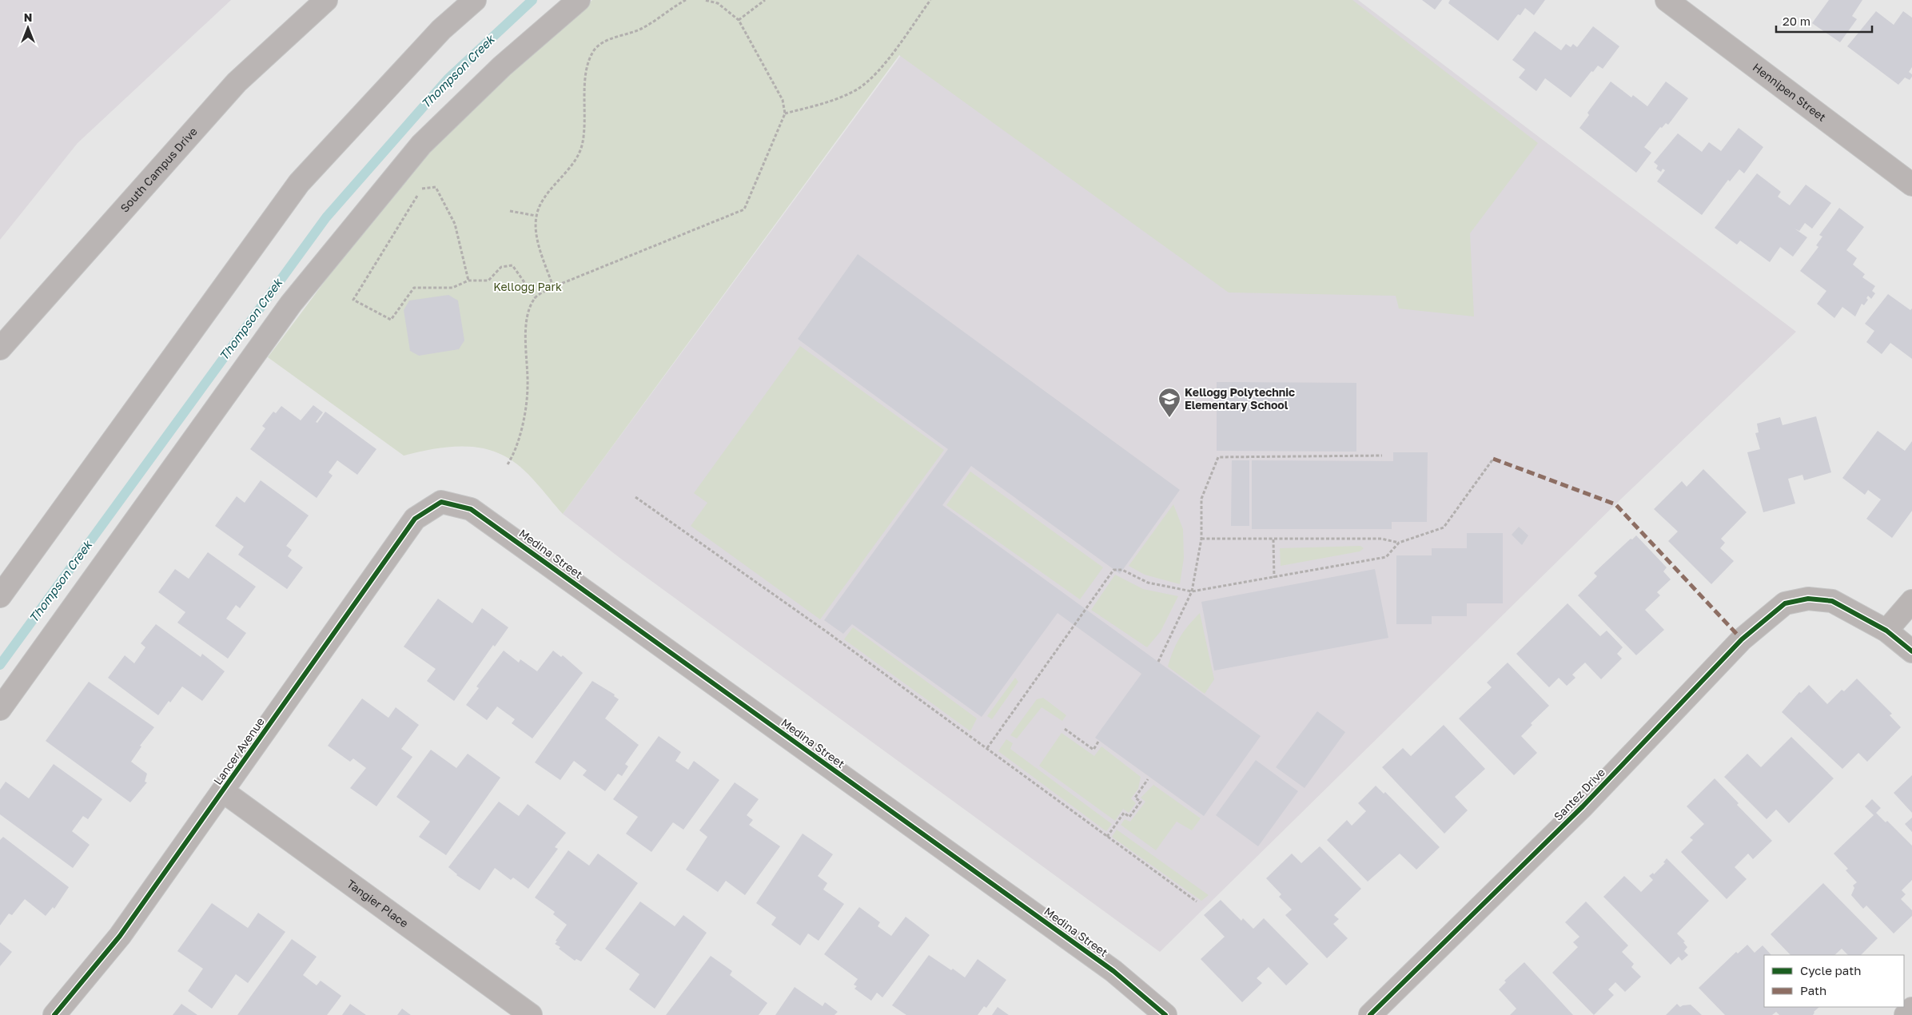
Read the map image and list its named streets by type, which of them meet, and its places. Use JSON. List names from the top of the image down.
{
  "streets": {
    "street": [
      "Hennipen Street",
      "South Campus Drive",
      "Medina Street",
      "Lancer Avenue",
      "Santez Drive",
      "Tangier Place"
    ]
  },
  "crossings": [
    ["Medina Street", "Lancer Avenue"],
    ["Lancer Avenue", "Tangier Place"]
  ],
  "water": ["Thompson Creek"],
  "parks": ["Kellogg Park"],
  "places": {
    "school or university": ["Kellogg Polytechnic Elementary School"]
  },
  "legend": ["Cycle path", "Path"],
  "scale_bar": "20 m",
  "north": "top"
}
